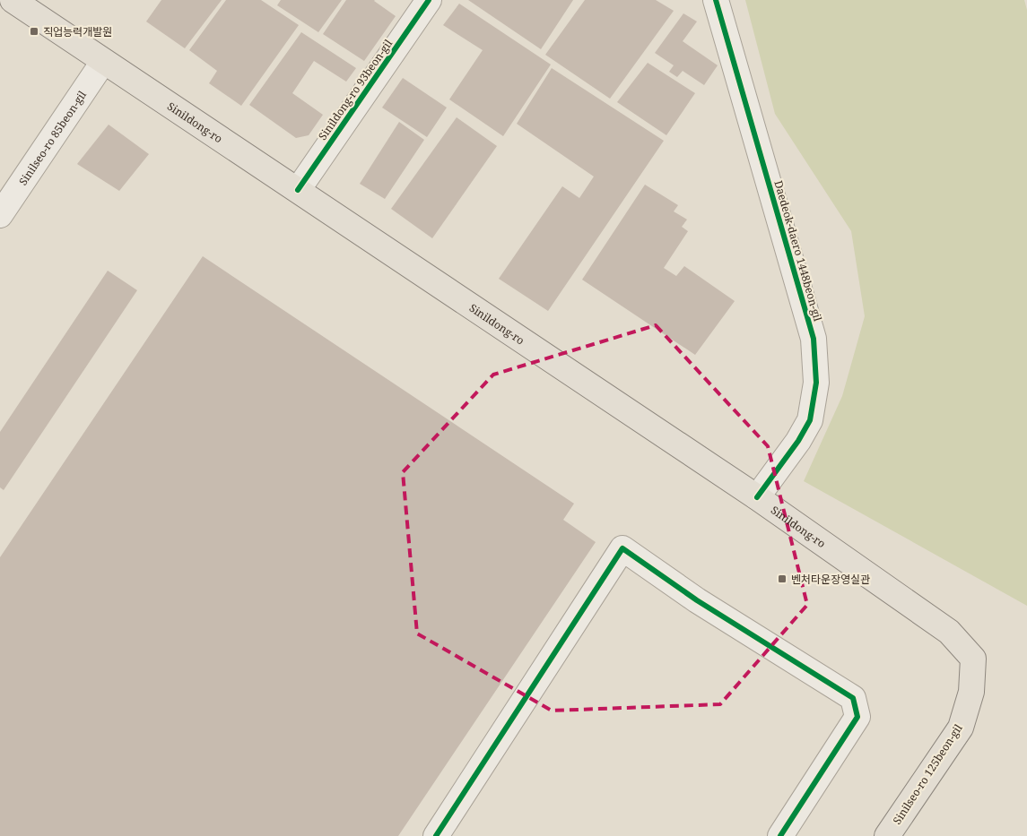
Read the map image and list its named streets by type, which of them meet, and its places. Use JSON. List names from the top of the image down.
{
  "streets": {
    "main road": ["Sinildong-ro", "Sinilseo-ro 125beon-gil"],
    "street": ["Sinildong-ro 93beon-gil", "Sinilseo-ro 85beon-gil", "Daedeok-daero 1448beon-gil"]
  },
  "crossings": [
    ["Sinildong-ro 93beon-gil", "Sinildong-ro"],
    ["Sinildong-ro", "Sinilseo-ro 85beon-gil"],
    ["Sinildong-ro", "Daedeok-daero 1448beon-gil"],
    ["Sinildong-ro", "Sinilseo-ro 125beon-gil"]
  ],
  "places": {
    "transit": ["직업능력개발원", "벤처타운장영실관"]
  }
}
